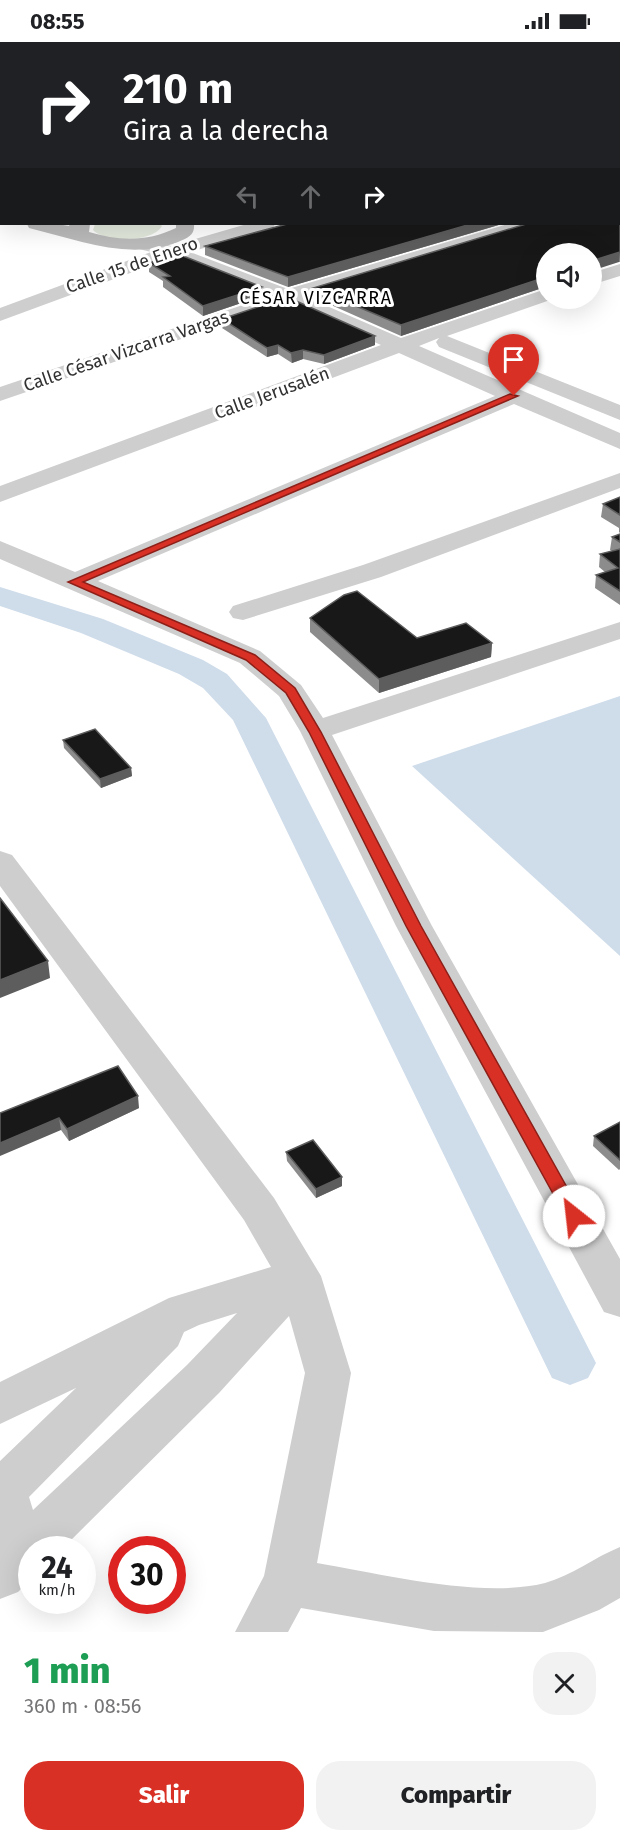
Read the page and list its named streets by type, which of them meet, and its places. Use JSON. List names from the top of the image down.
{
  "streets": {
    "street": ["Calle 15 de Enero", "Calle César Vizcarra Vargas", "Calle Jerusalén"]
  },
  "districts": ["CÉSAR VIZCARRA"],
  "page": {
    "status": "08:55",
    "turn": ["210 m", "Gira a la derecha"],
    "speed": "24 km/h",
    "limit": "30",
    "heading": ["1 min", "360 m · 08:56"],
    "buttons": ["Salir", "Compartir"]
  }
}
